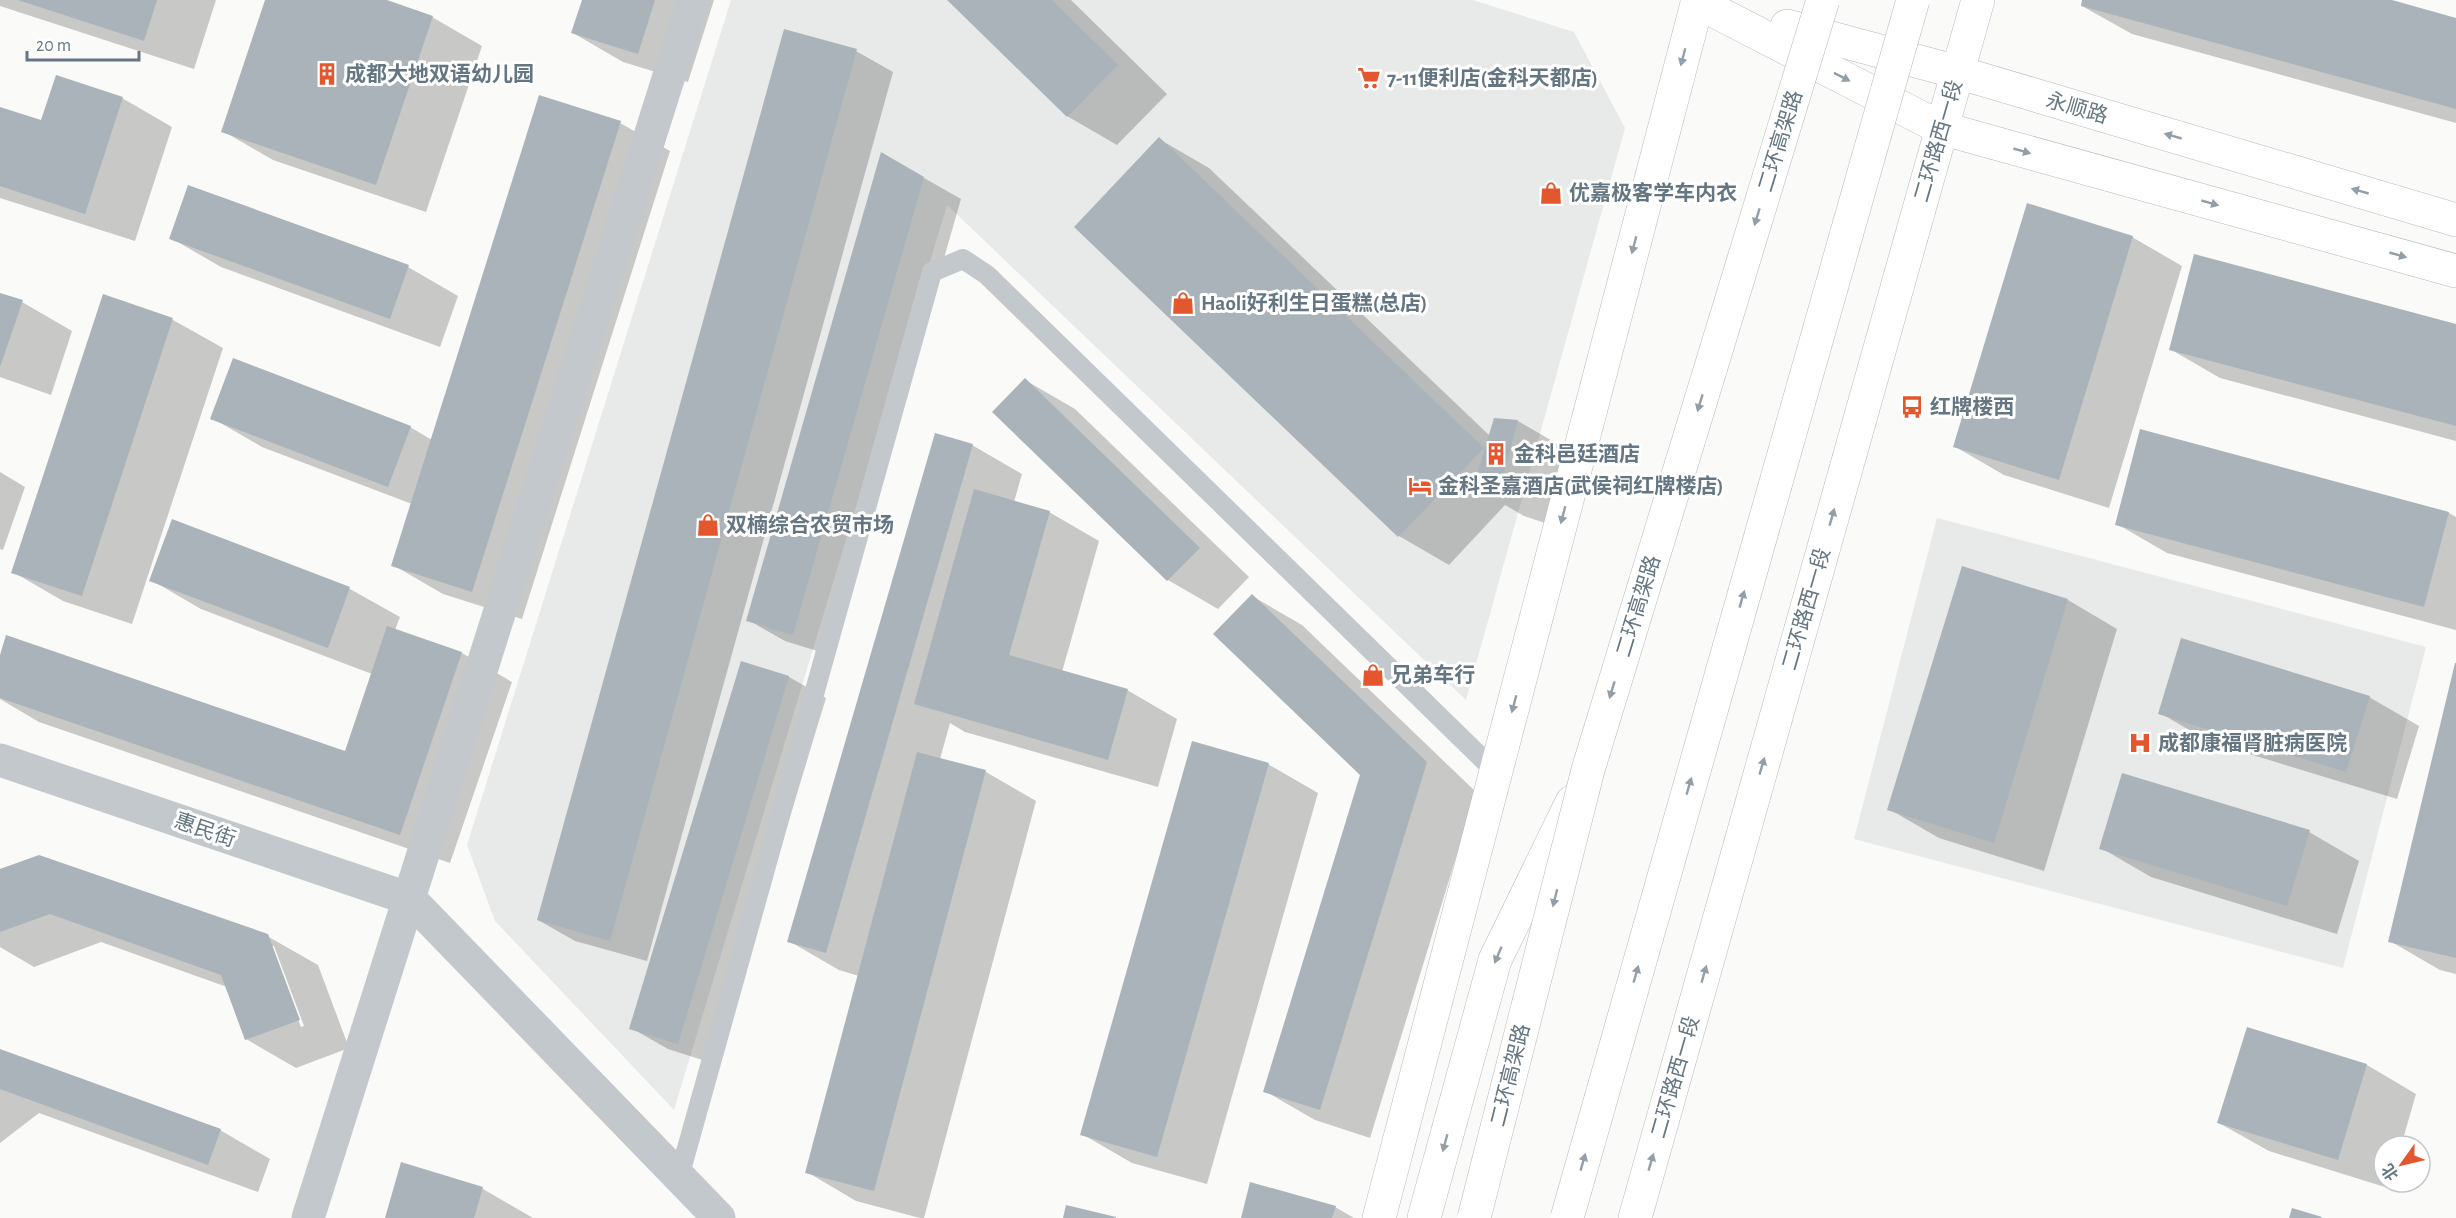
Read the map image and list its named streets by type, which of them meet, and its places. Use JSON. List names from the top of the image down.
{
  "streets": {
    "main road": ["永顺路", "二环高架路", "二环路西一段"],
    "street": ["惠民街"]
  },
  "crossings": [
    ["永顺路", "二环路西一段"]
  ],
  "places": {
    "building": ["成都大地双语幼儿园", "金科邑廷酒店"],
    "supermarket": ["7-11便利店(金科天都店)"],
    "shop": [
      "优嘉极客学车内衣",
      "Haoli好利生日蛋糕(总店)",
      "双楠综合农贸市场",
      "兄弟车行"
    ],
    "bus stop": ["红牌楼西"],
    "hotel": ["金科圣嘉酒店(武侯祠红牌楼店)"],
    "hospital": ["成都康福肾脏病医院"]
  },
  "scale_bar": "20 m",
  "north": "bottom left"
}
